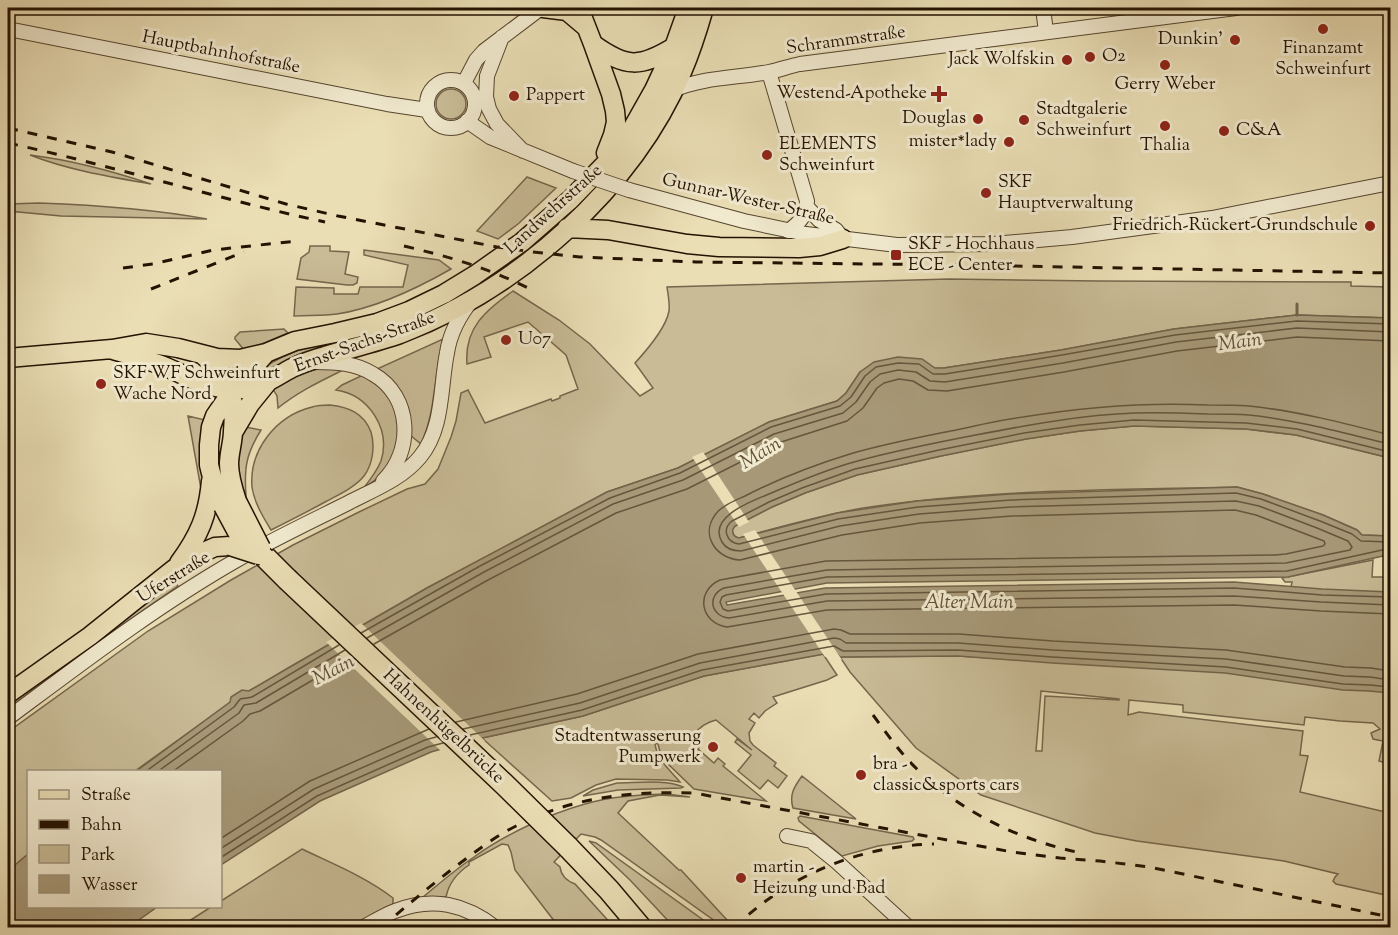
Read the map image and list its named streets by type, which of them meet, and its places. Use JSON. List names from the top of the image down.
{
  "streets": {
    "highway": ["Hahnenhügelbrücke"],
    "main road": ["Landwehrstraße", "Ernst-Sachs-Straße"],
    "street": [
      "Schrammstraße",
      "Hauptbahnhofstraße",
      "Gunnar-Wester-Straße",
      "Uferstraße"
    ]
  },
  "crossings": [
    ["Schrammstraße", "Landwehrstraße"],
    ["Hauptbahnhofstraße", "Gunnar-Wester-Straße"],
    ["Landwehrstraße", "Ernst-Sachs-Straße"],
    ["Ernst-Sachs-Straße", "Uferstraße"],
    ["Ernst-Sachs-Straße", "Hahnenhügelbrücke"]
  ],
  "water": ["Main", "Alter Main"],
  "places": {
    "other": [
      "Finanzamt Schweinfurt",
      "Dunkin'",
      "O2",
      "Jack Wolfskin",
      "Gerry Weber",
      "Pappert",
      "Douglas",
      "Stadtgalerie Schweinfurt",
      "Thalia",
      "C&A",
      "mister*lady",
      "ELEMENTS Schweinfurt",
      "SKF Hauptverwaltung",
      "Friedrich-Rückert-Grundschule",
      "U07",
      "SKF WF Schweinfurt Wache Nord",
      "Stadtentwasserung Pumpwerk",
      "bra - classic&sports cars",
      "martin - Heizung und Bad"
    ],
    "health": ["Westend-Apotheke"],
    "transit": ["SKF - Hochhaus ECE - Center"]
  },
  "legend": [
    "Straße",
    "Bahn",
    "Park",
    "Wasser"
  ]
}
